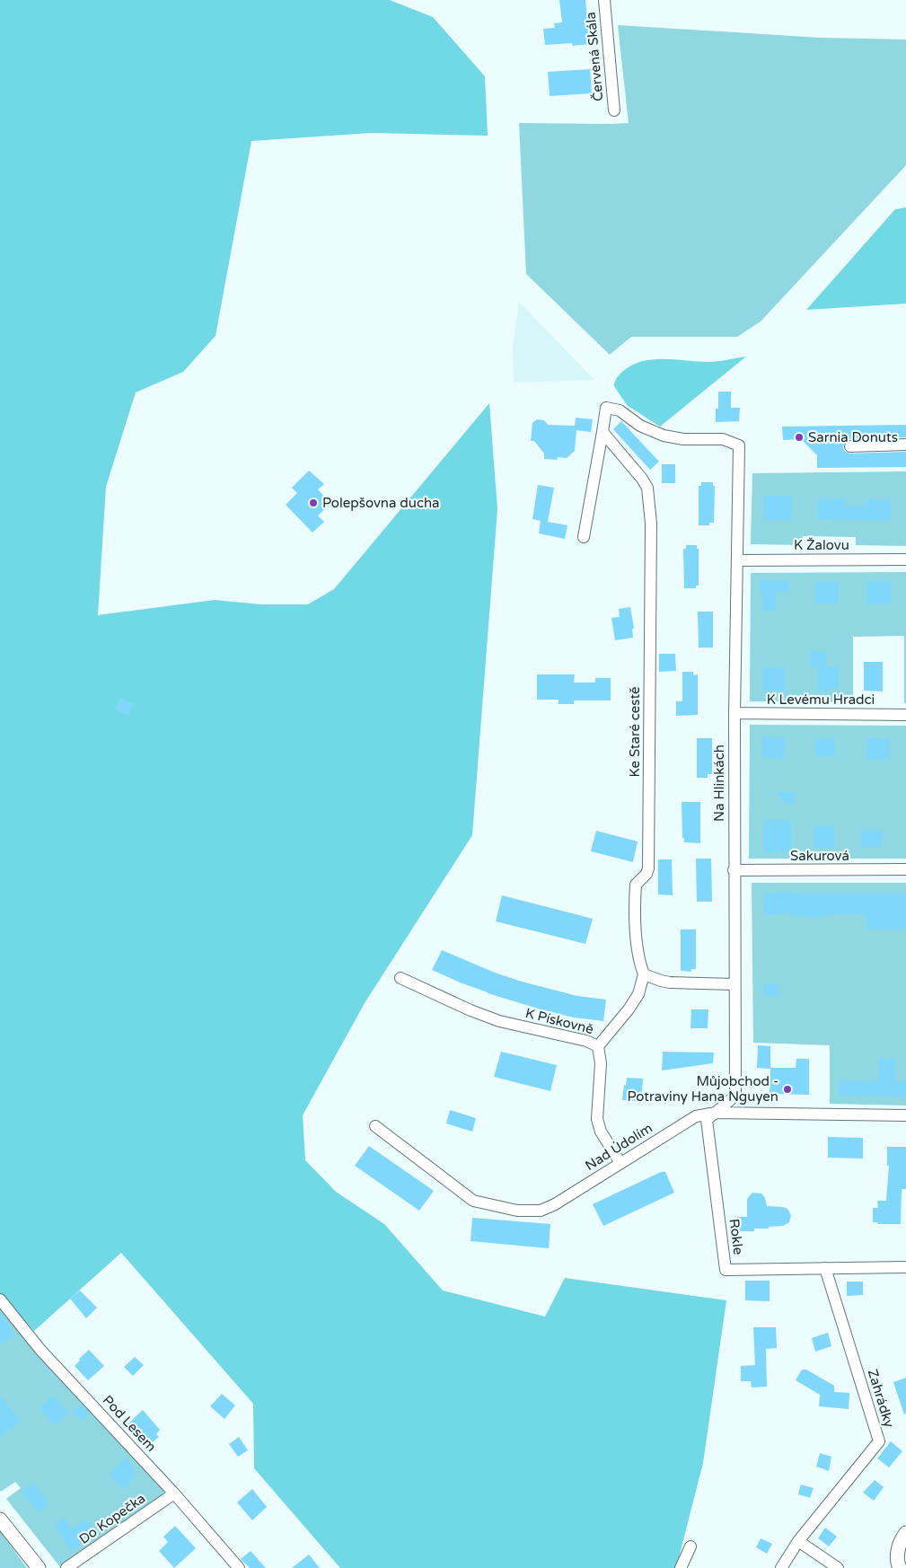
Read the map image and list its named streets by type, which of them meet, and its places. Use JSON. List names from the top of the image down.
{
  "streets": {
    "street": [
      "Červená Skála",
      "K Žalovu",
      "K Levému Hradci",
      "Ke Staré cestě",
      "Na Hlinkách",
      "Sakurová",
      "K Pískovně",
      "Nad Údolím",
      "Rokle",
      "Zahrádky",
      "Pod Lesem",
      "Do Kopečka"
    ]
  },
  "crossings": [
    ["K Žalovu", "Na Hlinkách"],
    ["K Levému Hradci", "Na Hlinkách"],
    ["Ke Staré cestě", "Na Hlinkách"],
    ["Na Hlinkách", "Sakurová"],
    ["Na Hlinkách", "Nad Údolím"],
    ["Na Hlinkách", "Rokle"],
    ["K Pískovně", "Nad Údolím"],
    ["Nad Údolím", "Rokle"],
    ["Rokle", "Zahrádky"],
    ["Pod Lesem", "Do Kopečka"]
  ],
  "places": ["Sarnia Donuts", "Polepšovna ducha", "Můjobchod - Potraviny Hana Nguyen"]
}
